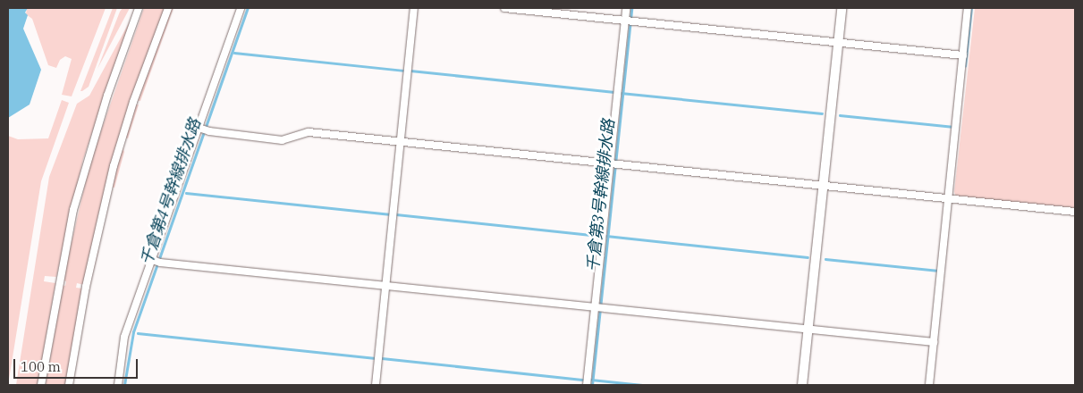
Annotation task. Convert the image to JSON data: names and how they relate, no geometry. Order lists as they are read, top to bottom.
{
  "water": ["千倉第4号幹線排水路", "千倉第3号幹線排水路"],
  "scale_bar": "100 m"
}
